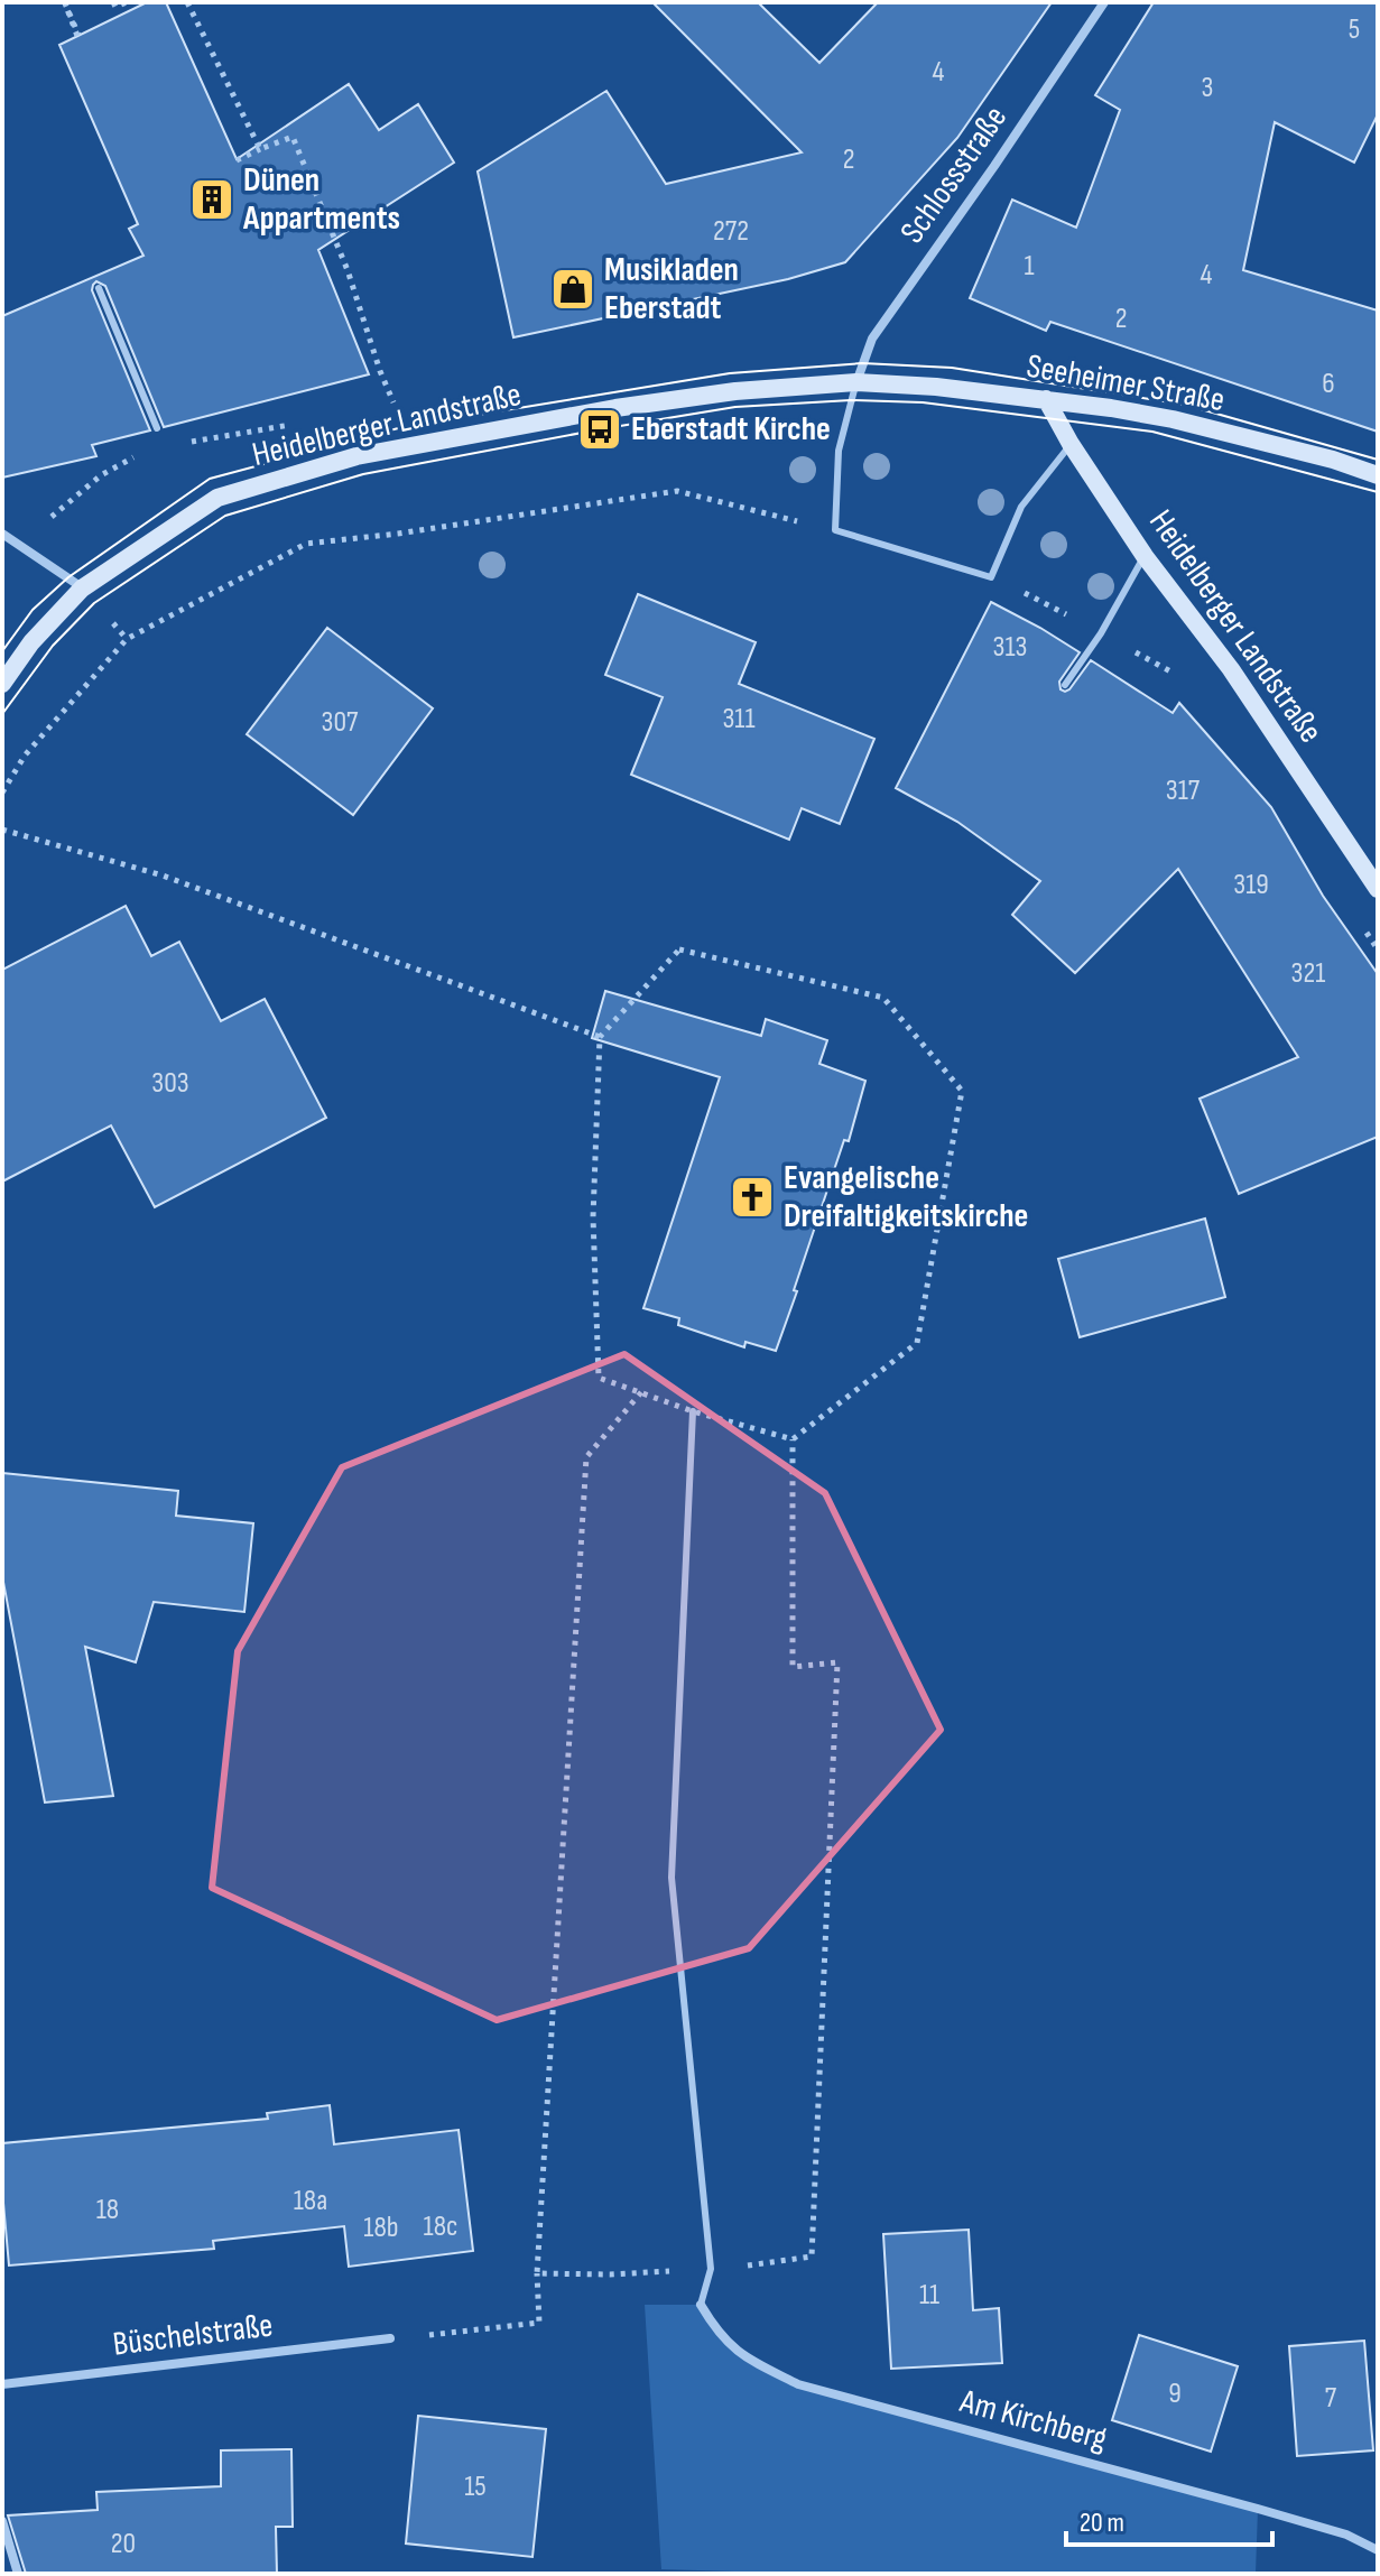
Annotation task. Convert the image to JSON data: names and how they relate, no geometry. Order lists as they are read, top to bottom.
{
  "streets": {
    "street": [
      "Schlossstraße",
      "Seeheimer Straße",
      "Heidelberger Landstraße",
      "Büschelstraße",
      "Am Kirchberg"
    ]
  },
  "crossings": [
    ["Schlossstraße", "Seeheimer Straße"],
    ["Schlossstraße", "Heidelberger Landstraße"],
    ["Seeheimer Straße", "Heidelberger Landstraße"]
  ],
  "places": {
    "building": ["Dünen Appartments"],
    "shop": ["Musikladen Eberstadt"],
    "bus stop": ["Eberstadt Kirche"],
    "church": ["Evangelische Dreifaltigkeitskirche"]
  },
  "house_numbers": [
    "5",
    "4",
    "3",
    "2",
    "272",
    "1",
    "4",
    "2",
    "6",
    "313",
    "311",
    "307",
    "317",
    "319",
    "321",
    "303",
    "18a",
    "18",
    "18c",
    "18b",
    "11",
    "9",
    "7",
    "15",
    "20"
  ],
  "scale_bar": "20 m"
}
